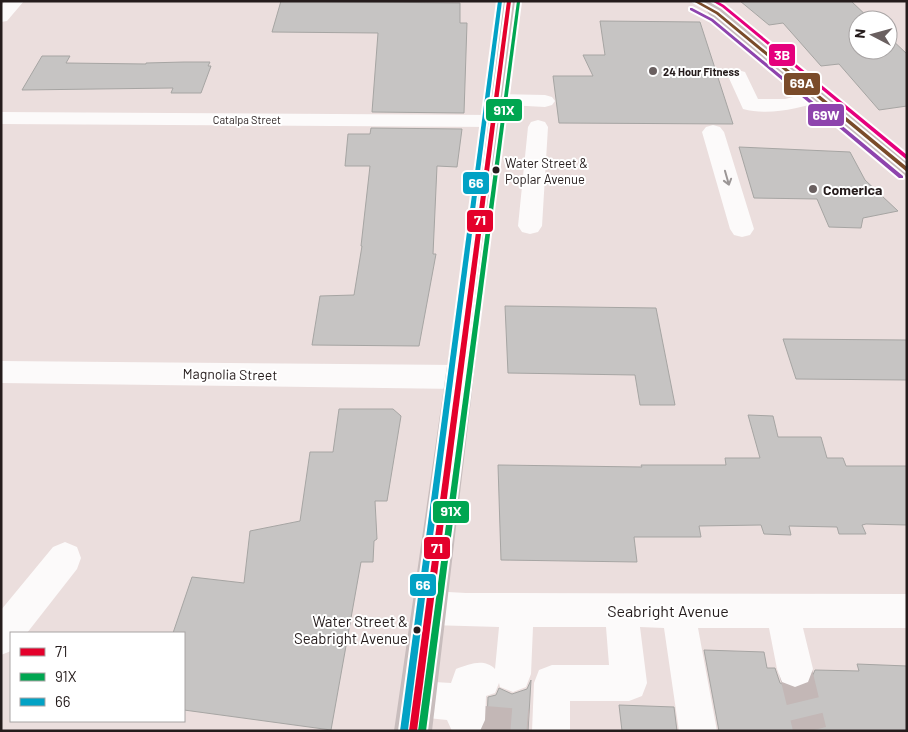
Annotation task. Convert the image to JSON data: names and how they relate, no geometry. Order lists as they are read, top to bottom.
{
  "streets": {
    "street": ["Catalpa Street", "Magnolia Street", "Seabright Avenue"]
  },
  "places": [
    "24 Hour Fitness",
    "Water Street & Poplar Avenue",
    "Comerica",
    "Water Street & Seabright Avenue"
  ],
  "lines": [
    "transit line 71",
    "transit line 66",
    "transit line 69A",
    "transit line 3B",
    "transit line 91X",
    "transit line 69W"
  ],
  "legend": ["71", "91X", "66"],
  "north": "left"
}
